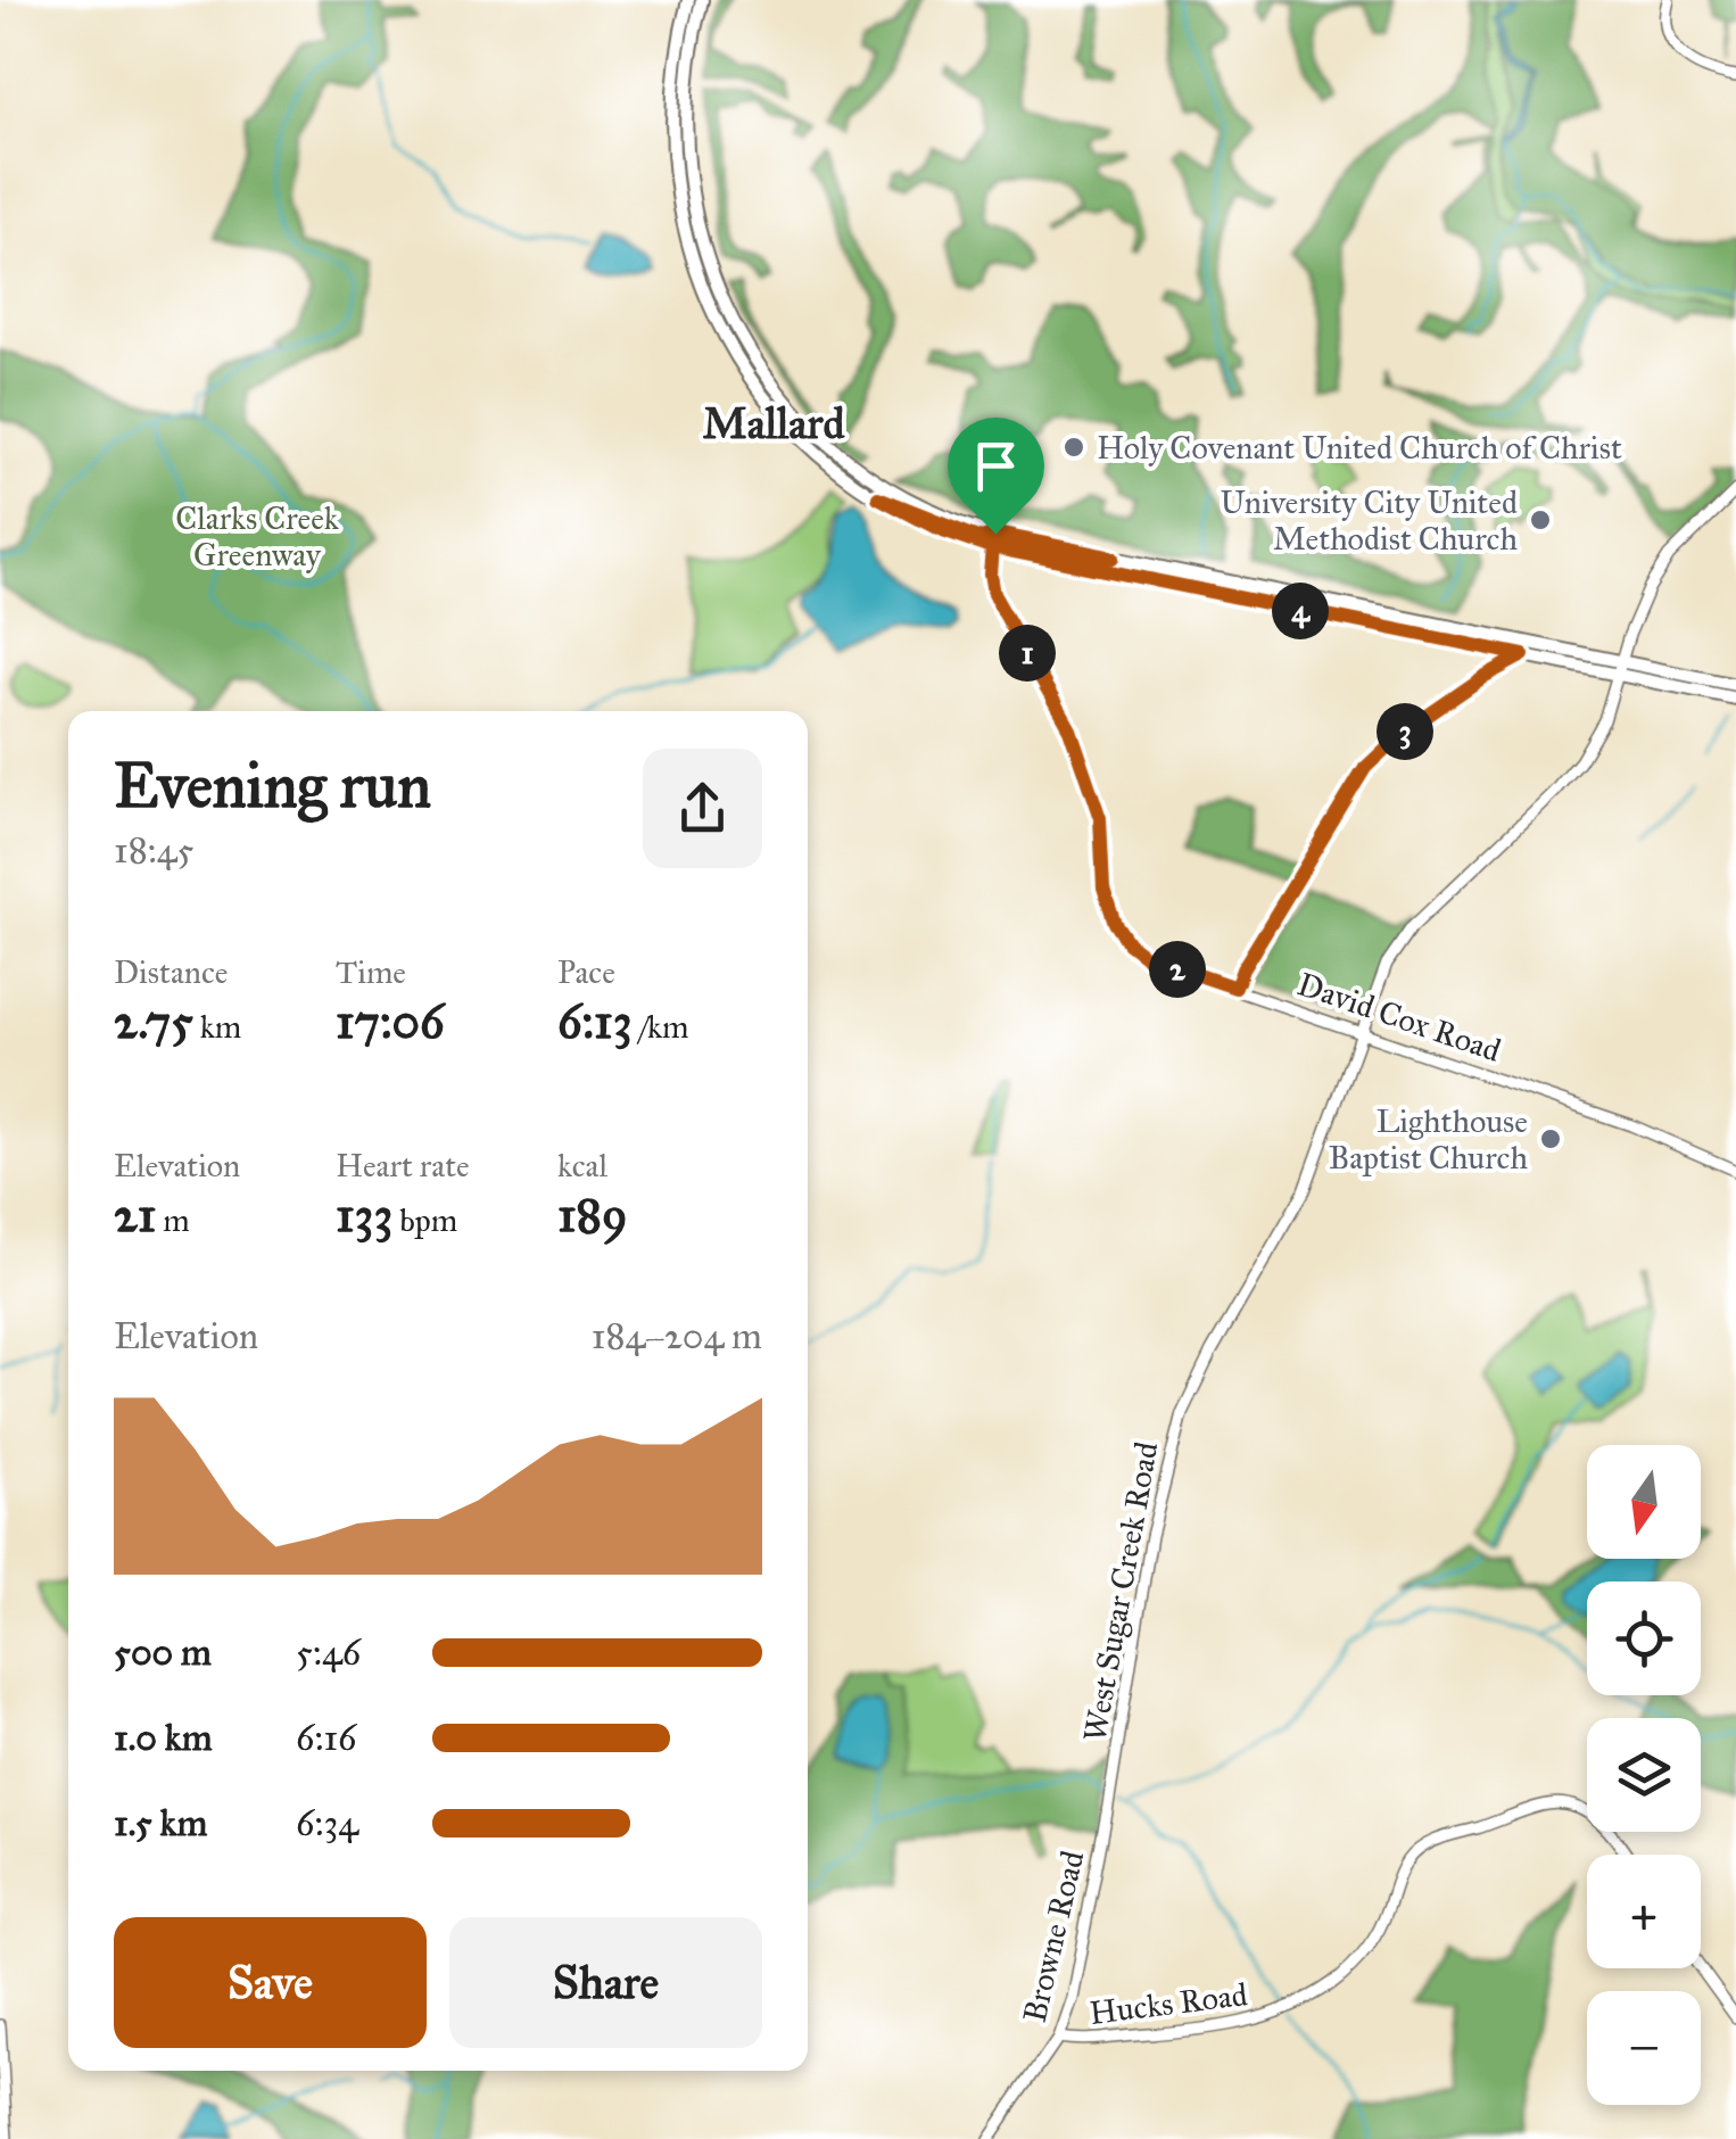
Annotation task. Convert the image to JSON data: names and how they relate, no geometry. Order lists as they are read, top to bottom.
{
  "streets": {
    "main road": [
      "David Cox Road",
      "West Sugar Creek Road",
      "Browne Road",
      "Hucks Road"
    ]
  },
  "crossings": [
    ["David Cox Road", "West Sugar Creek Road"],
    ["West Sugar Creek Road", "Browne Road"],
    ["Browne Road", "Hucks Road"]
  ],
  "districts": ["Mallard"],
  "parks": ["Clarks Creek Greenway"],
  "places": ["Holy Covenant United Church of Christ", "University City United Methodist Church", "Lighthouse Baptist Church"],
  "north": "bottom",
  "page": {
    "pins": [
      "4",
      "1",
      "3",
      "2"
    ],
    "heading": ["Evening run", "18:45"],
    "stats": [
      ["Distance", "2.75 km"],
      ["Time", "17:06"],
      ["Pace", "6:13 /km"],
      ["Elevation", "21 m"],
      ["Heart rate", "133 bpm"],
      ["kcal", "189"]
    ],
    "chart": ["Elevation", "184–204 m"],
    "map_buttons": ["+", "−"],
    "list": [
      {
        "name": "500 m",
        "note": "5:46"
      },
      {
        "name": "1.0 km",
        "note": "6:16"
      },
      {
        "name": "1.5 km",
        "note": "6:34"
      }
    ],
    "buttons": ["Save", "Share"]
  }
}
